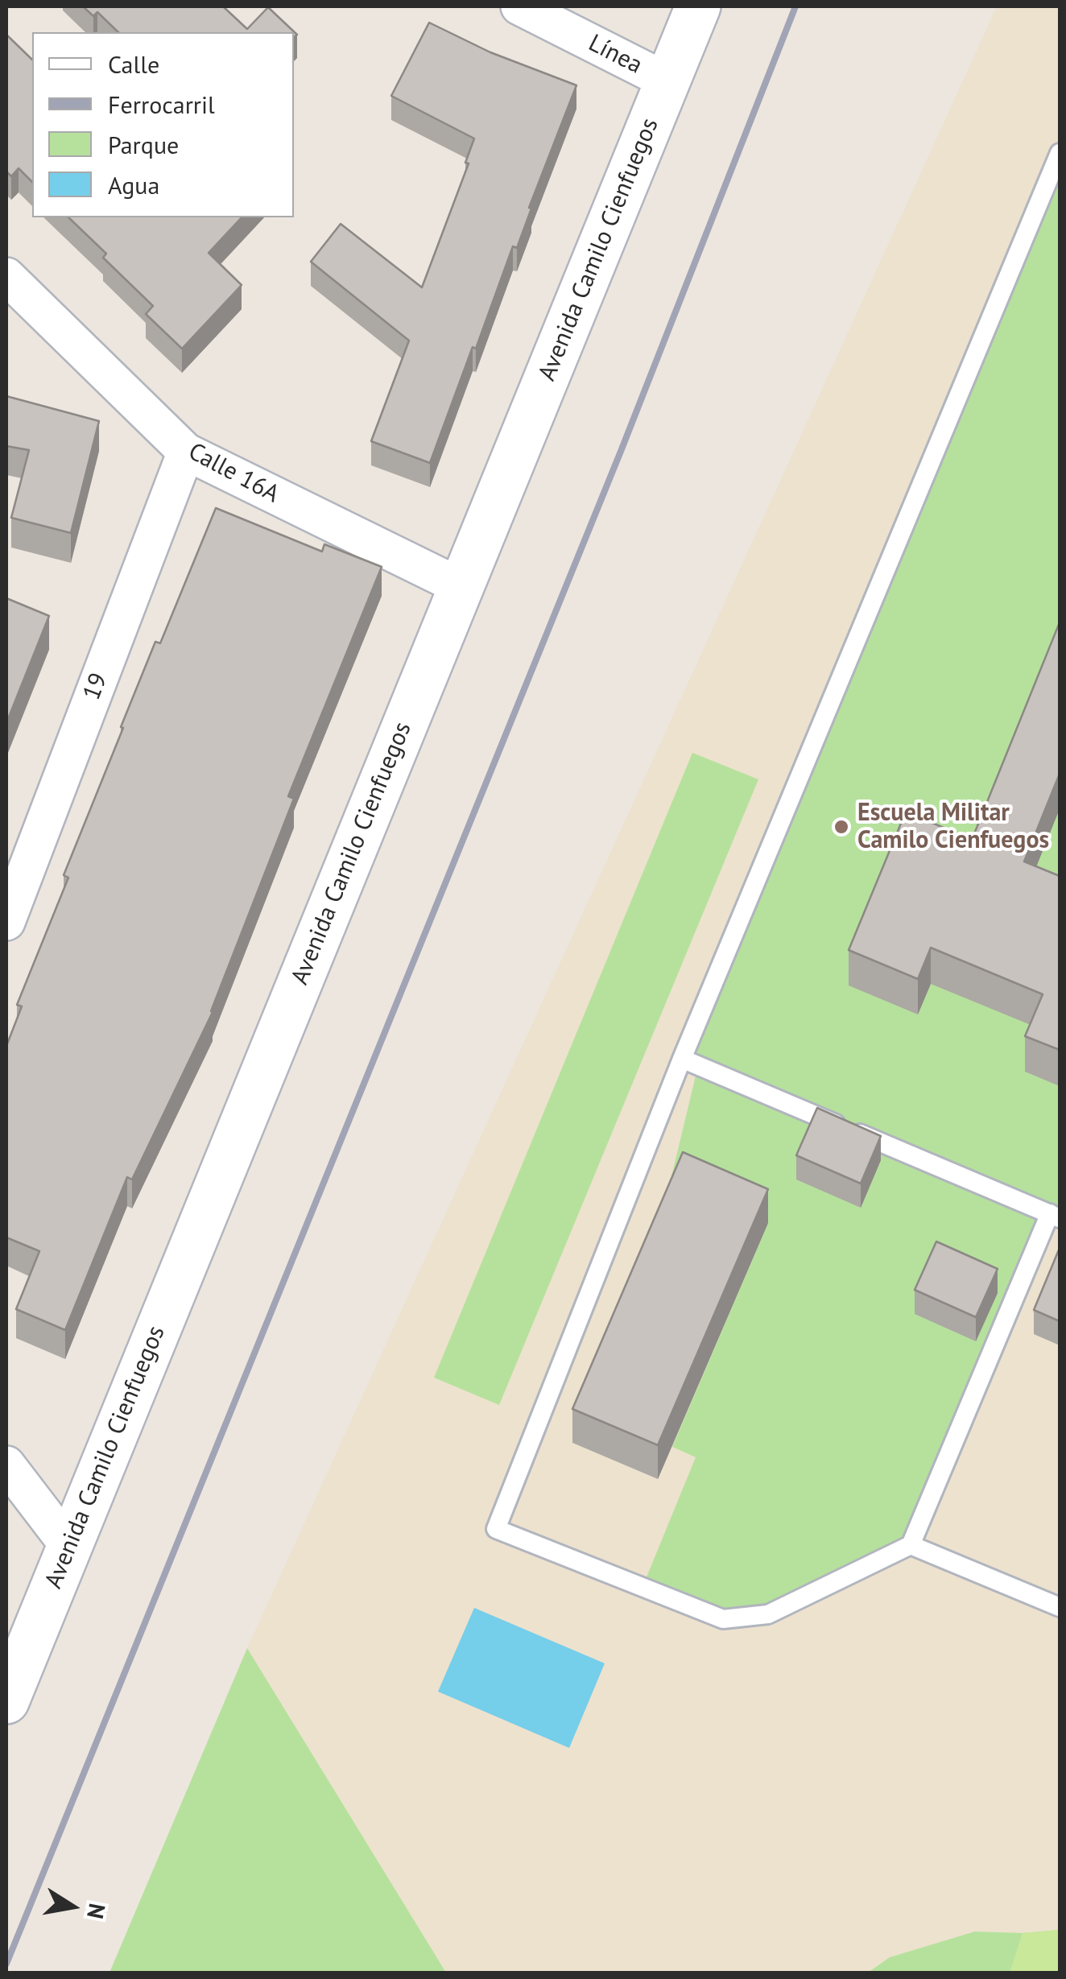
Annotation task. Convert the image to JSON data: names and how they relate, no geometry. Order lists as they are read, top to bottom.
{
  "streets": {
    "street": [
      "Línea",
      "Avenida Camilo Cienfuegos",
      "Calle 16A",
      "19"
    ]
  },
  "crossings": [
    ["Línea", "Avenida Camilo Cienfuegos"],
    ["Avenida Camilo Cienfuegos", "Calle 16A"],
    ["Calle 16A", "19"]
  ],
  "places": ["Escuela Militar Camilo Cienfuegos"],
  "legend": [
    "Calle",
    "Ferrocarril",
    "Parque",
    "Agua"
  ],
  "north": "right"
}
